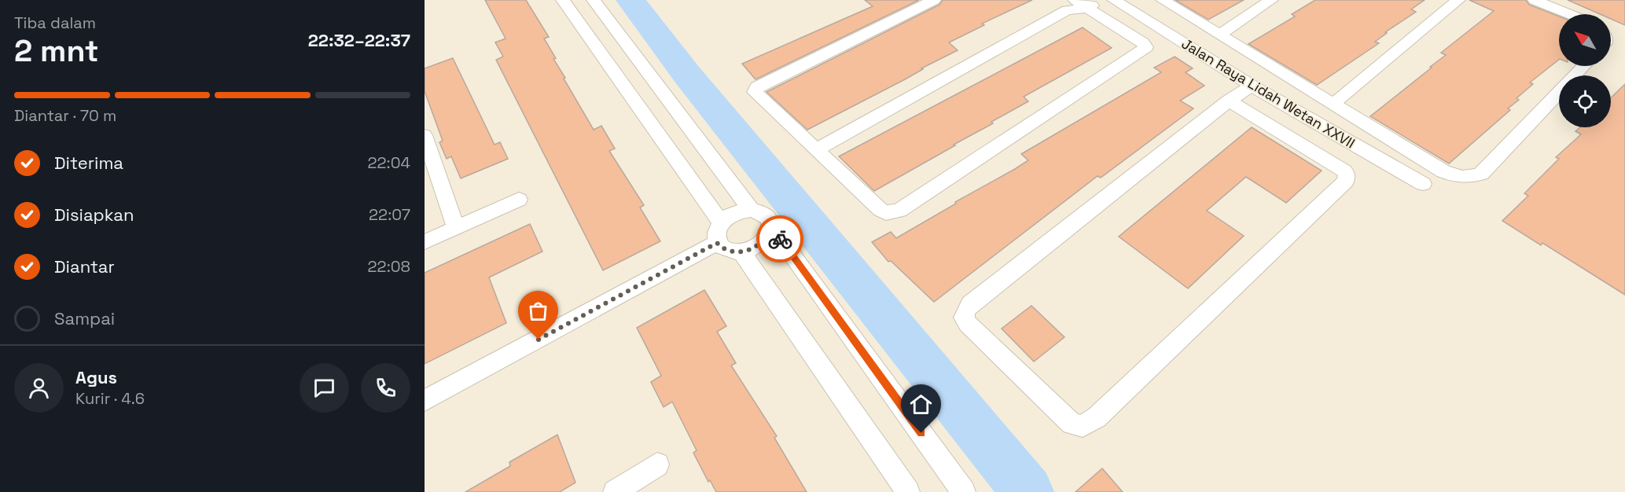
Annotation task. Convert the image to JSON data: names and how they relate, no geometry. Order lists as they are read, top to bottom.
{
  "streets": {
    "street": ["Jalan Raya Lidah Wetan XXVII"]
  },
  "north": "top left",
  "page": {
    "heading": ["2 mnt", "Tiba dalam", "22:32–22:37"],
    "panel": ["Agus", "Kurir · 4.6"],
    "bar": "Diantar · 70 m",
    "list": [
      ["Diterima", "22:04"],
      ["Disiapkan", "22:07"],
      ["Diantar", "22:08"],
      "Sampai"
    ]
  }
}
